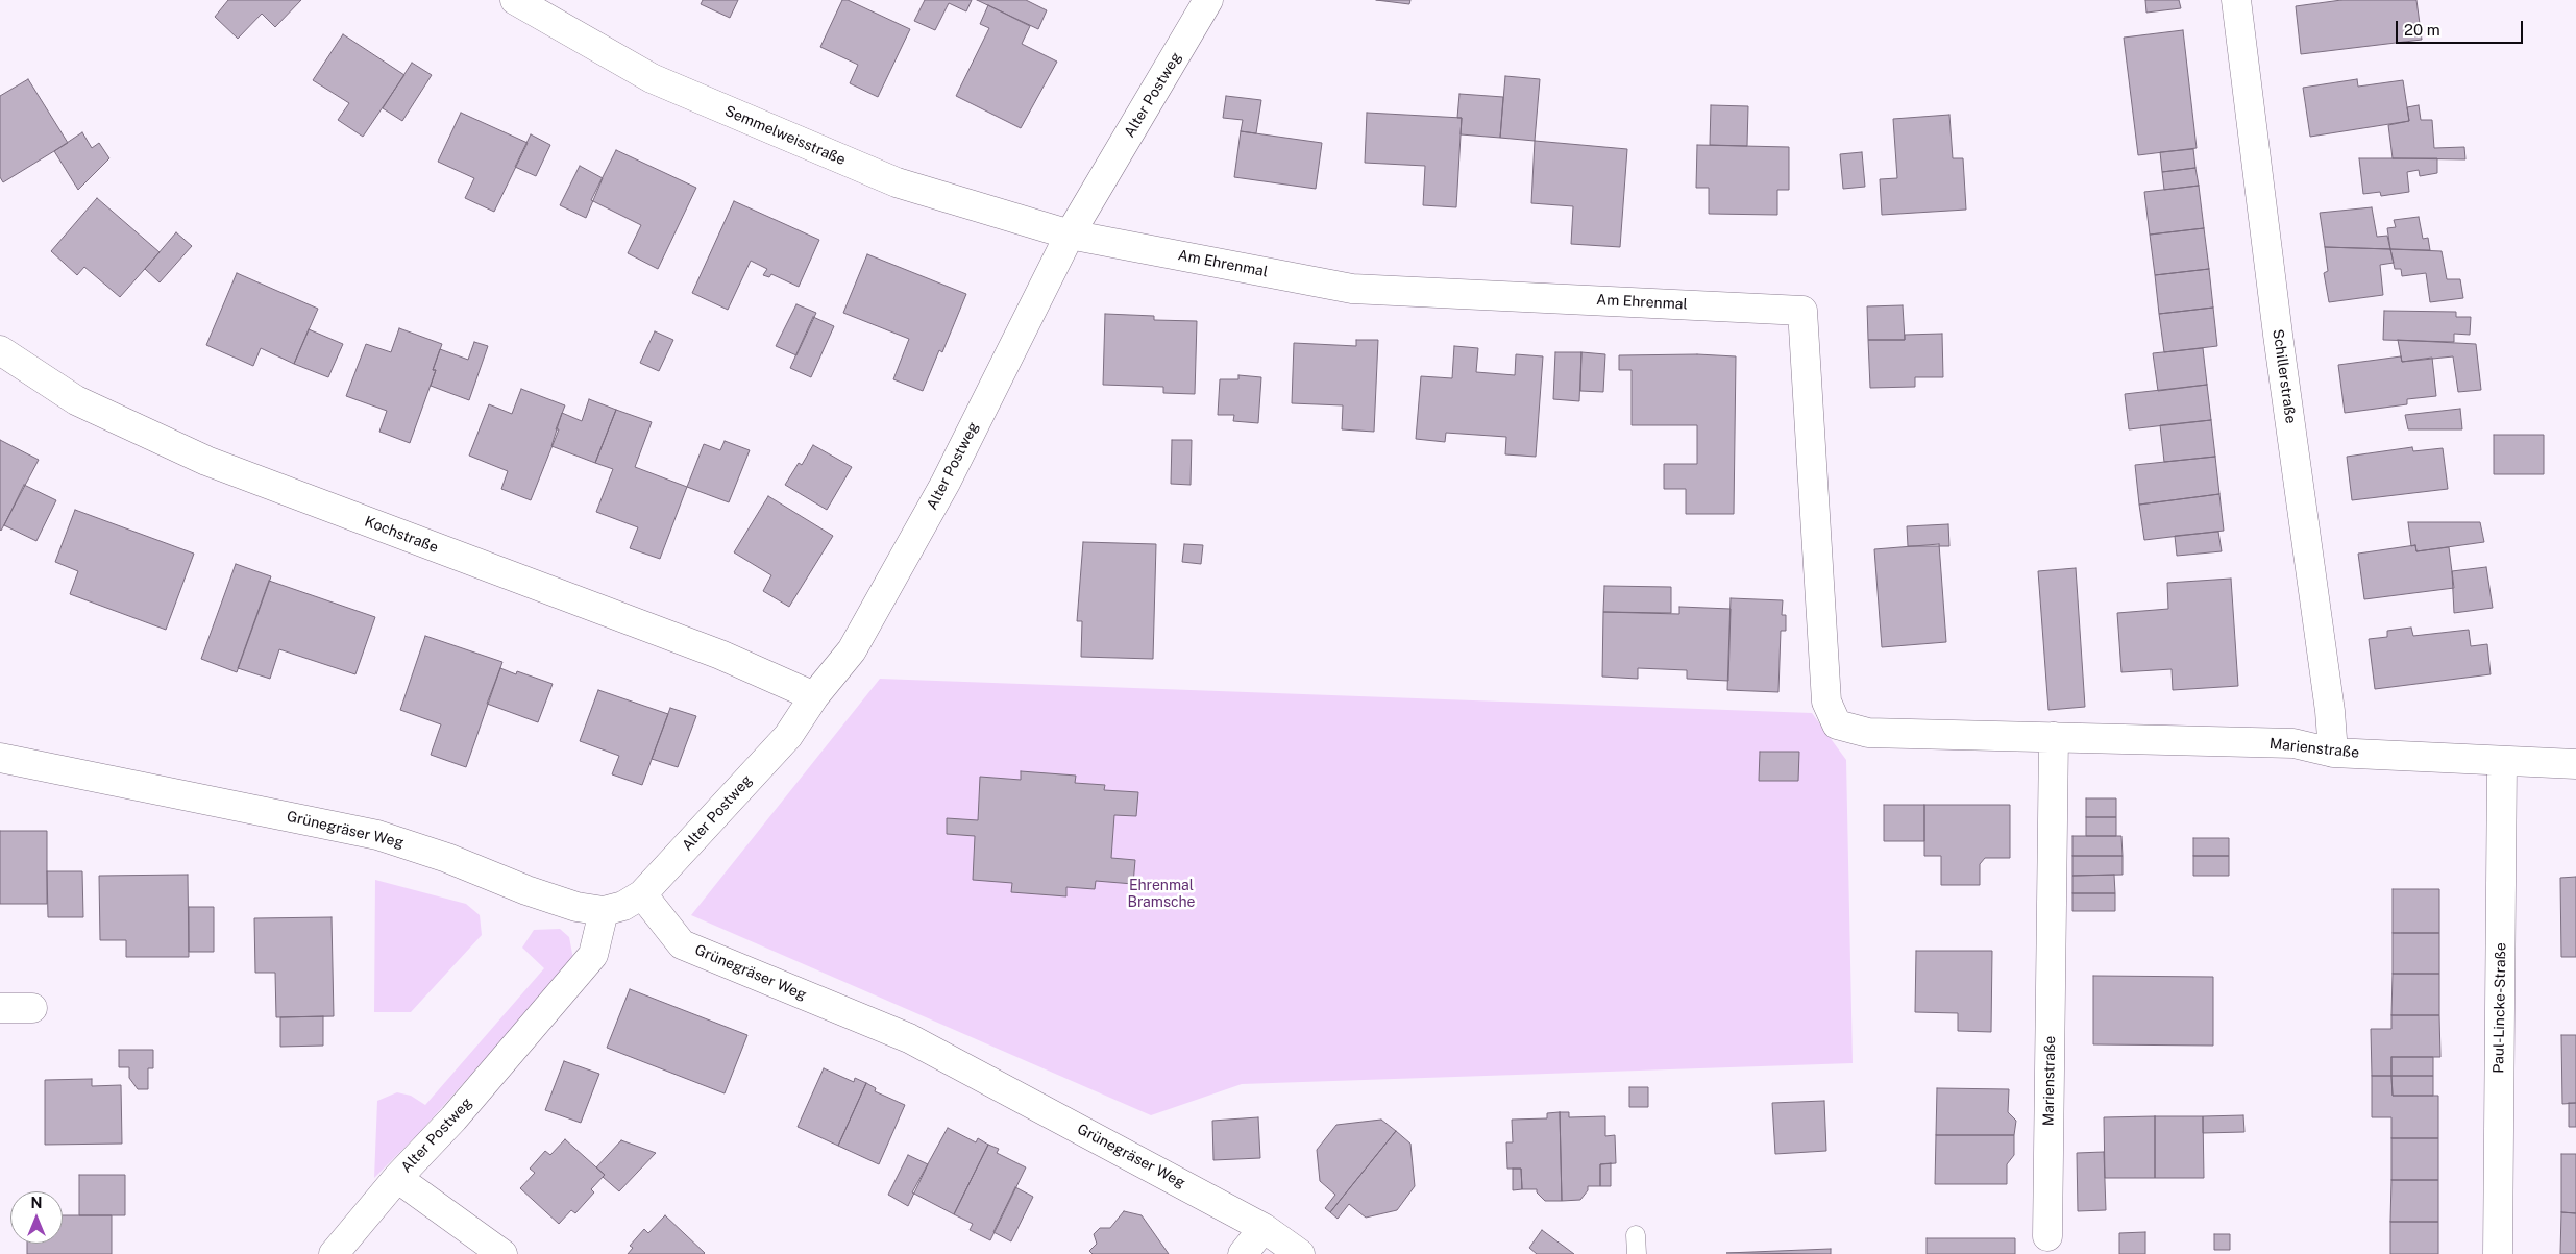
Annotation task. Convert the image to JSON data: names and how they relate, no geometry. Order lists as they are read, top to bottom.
{
  "streets": {
    "street": [
      "Alter Postweg",
      "Semmelweisstraße",
      "Am Ehrenmal",
      "Schillerstraße",
      "Kochstraße",
      "Marienstraße",
      "Grünegräser Weg",
      "Paul-Lincke-Straße"
    ]
  },
  "crossings": [
    ["Alter Postweg", "Semmelweisstraße"],
    ["Alter Postweg", "Am Ehrenmal"],
    ["Alter Postweg", "Kochstraße"],
    ["Alter Postweg", "Grünegräser Weg"],
    ["Semmelweisstraße", "Am Ehrenmal"],
    ["Am Ehrenmal", "Marienstraße"],
    ["Schillerstraße", "Marienstraße"],
    ["Marienstraße", "Paul-Lincke-Straße"]
  ],
  "parks": ["Ehrenmal Bramsche"],
  "scale_bar": "20 m",
  "north": "top"
}
